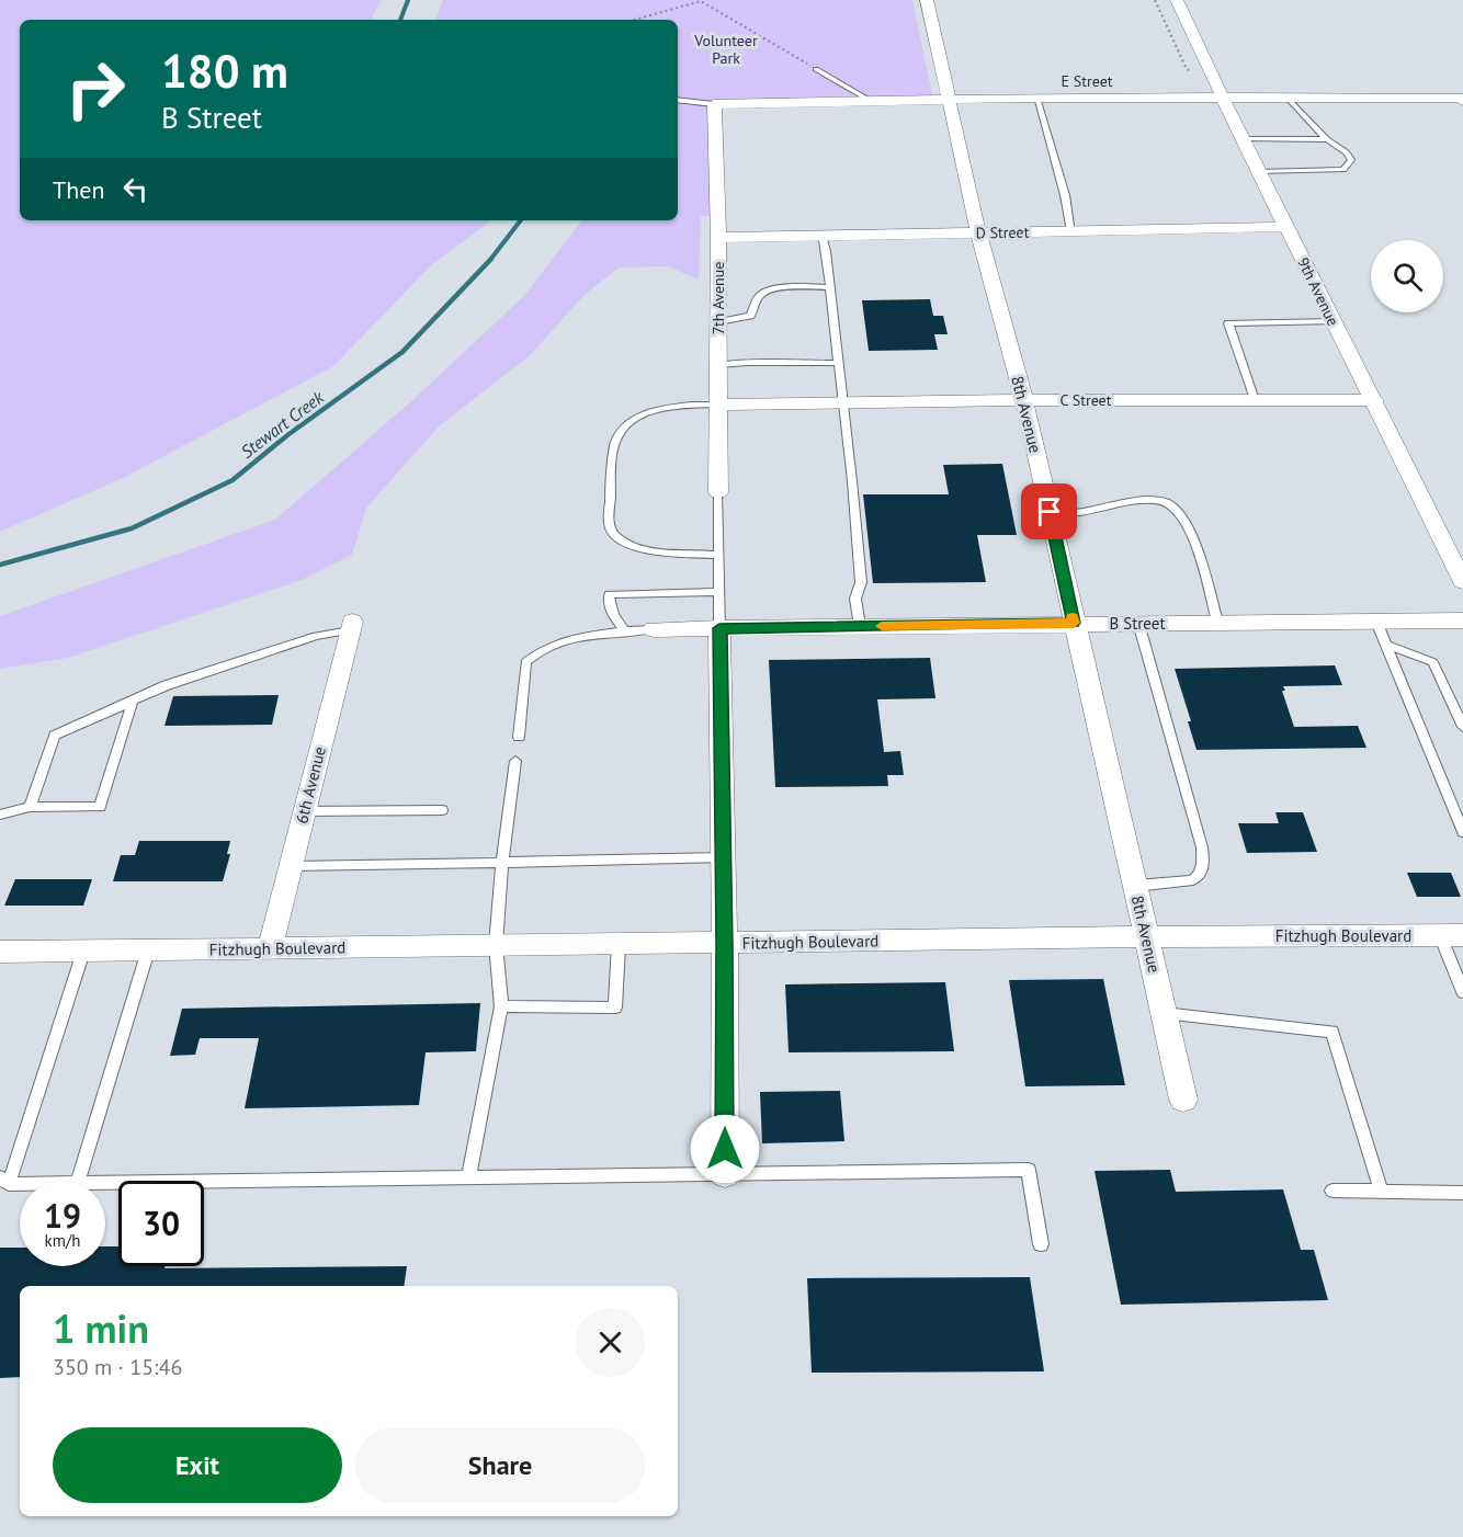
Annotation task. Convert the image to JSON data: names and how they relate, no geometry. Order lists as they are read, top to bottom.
{
  "streets": {
    "street": [
      "E Street",
      "D Street",
      "9th Avenue",
      "7th Avenue",
      "C Street",
      "8th Avenue",
      "B Street",
      "6th Avenue",
      "Fitzhugh Boulevard"
    ]
  },
  "crossings": [
    ["E Street", "9th Avenue"],
    ["E Street", "7th Avenue"],
    ["E Street", "8th Avenue"],
    ["D Street", "9th Avenue"],
    ["D Street", "7th Avenue"],
    ["D Street", "8th Avenue"],
    ["9th Avenue", "C Street"],
    ["7th Avenue", "C Street"],
    ["C Street", "8th Avenue"],
    ["8th Avenue", "B Street"],
    ["8th Avenue", "Fitzhugh Boulevard"],
    ["6th Avenue", "Fitzhugh Boulevard"]
  ],
  "water": ["Stewart Creek"],
  "parks": ["Volunteer Park"],
  "page": {
    "turn": ["180 m", "B Street"],
    "then": "Then",
    "speed": "19 km/h",
    "limit": "30",
    "heading": ["1 min", "350 m · 15:46"],
    "buttons": ["Exit", "Share"]
  }
}
